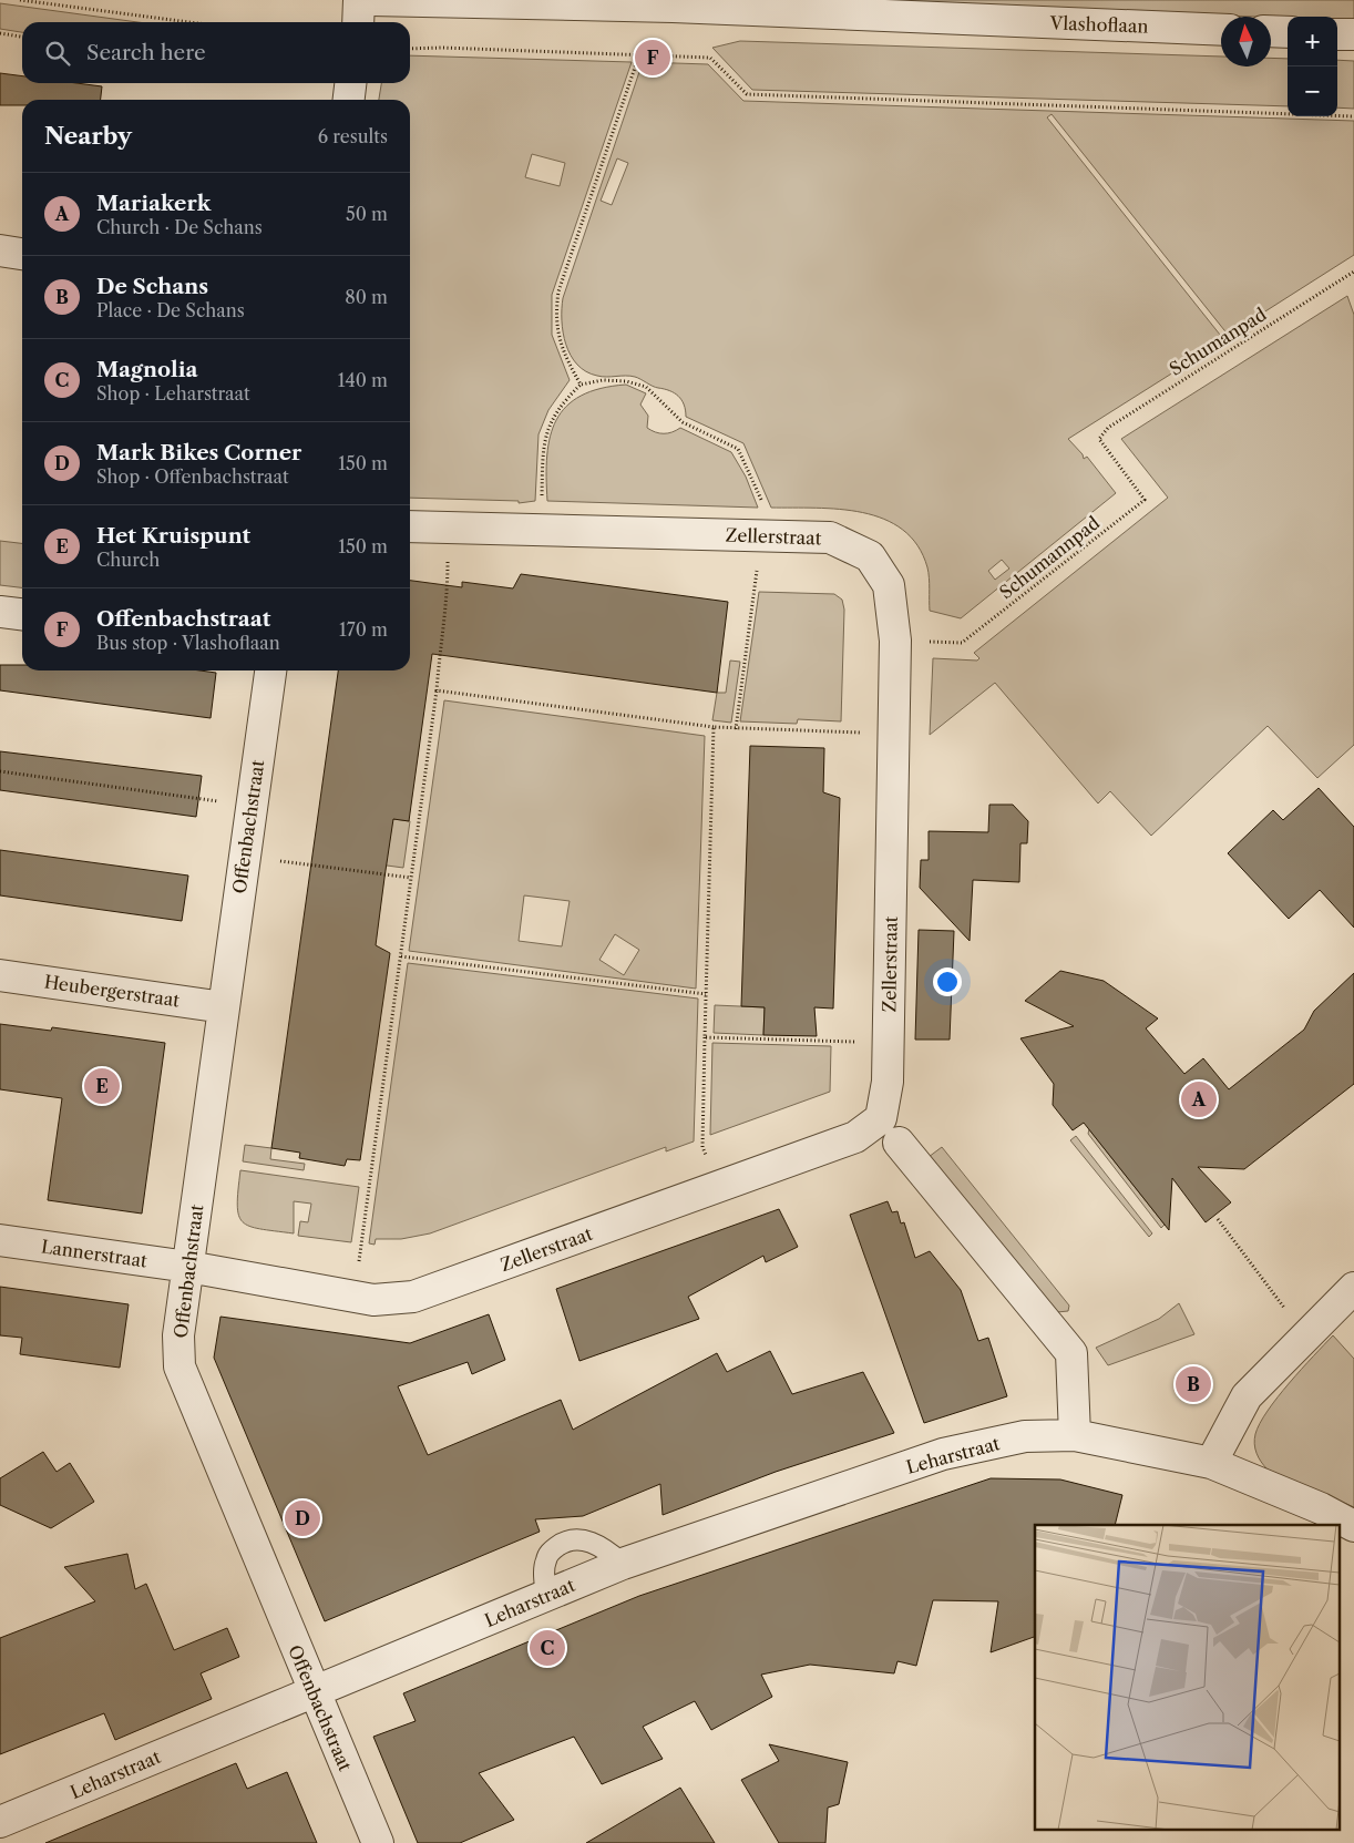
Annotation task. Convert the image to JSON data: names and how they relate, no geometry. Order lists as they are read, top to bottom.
{
  "streets": {
    "street": [
      "Vlashoflaan",
      "Zellerstraat",
      "Offenbachstraat",
      "Heubergerstraat",
      "Lannerstraat",
      "Leharstraat"
    ],
    "path": ["Schumanpad", "Schumannpad"]
  },
  "crossings": [
    ["Schumanpad", "Schumannpad"],
    ["Zellerstraat", "Schumannpad"],
    ["Zellerstraat", "Offenbachstraat"],
    ["Zellerstraat", "Lannerstraat"],
    ["Offenbachstraat", "Heubergerstraat"],
    ["Offenbachstraat", "Lannerstraat"],
    ["Offenbachstraat", "Leharstraat"]
  ],
  "north": "top",
  "page": {
    "map_buttons": ["+", "−"],
    "search": "Search here",
    "pins": [
      "F",
      "E",
      "A",
      "B",
      "D",
      "C"
    ],
    "heading": ["Nearby", "6 results"],
    "list": [
      {
        "mark": "A",
        "name": "Mariakerk",
        "note": "Church · De Schans",
        "value": "50 m"
      },
      {
        "mark": "B",
        "name": "De Schans",
        "note": "Place · De Schans",
        "value": "80 m"
      },
      {
        "mark": "C",
        "name": "Magnolia",
        "note": "Shop · Leharstraat",
        "value": "140 m"
      },
      {
        "mark": "D",
        "name": "Mark Bikes Corner",
        "note": "Shop · Offenbachstraat",
        "value": "150 m"
      },
      {
        "mark": "E",
        "name": "Het Kruispunt",
        "note": "Church",
        "value": "150 m"
      },
      {
        "mark": "F",
        "name": "Offenbachstraat",
        "note": "Bus stop · Vlashoflaan",
        "value": "170 m"
      }
    ]
  }
}
